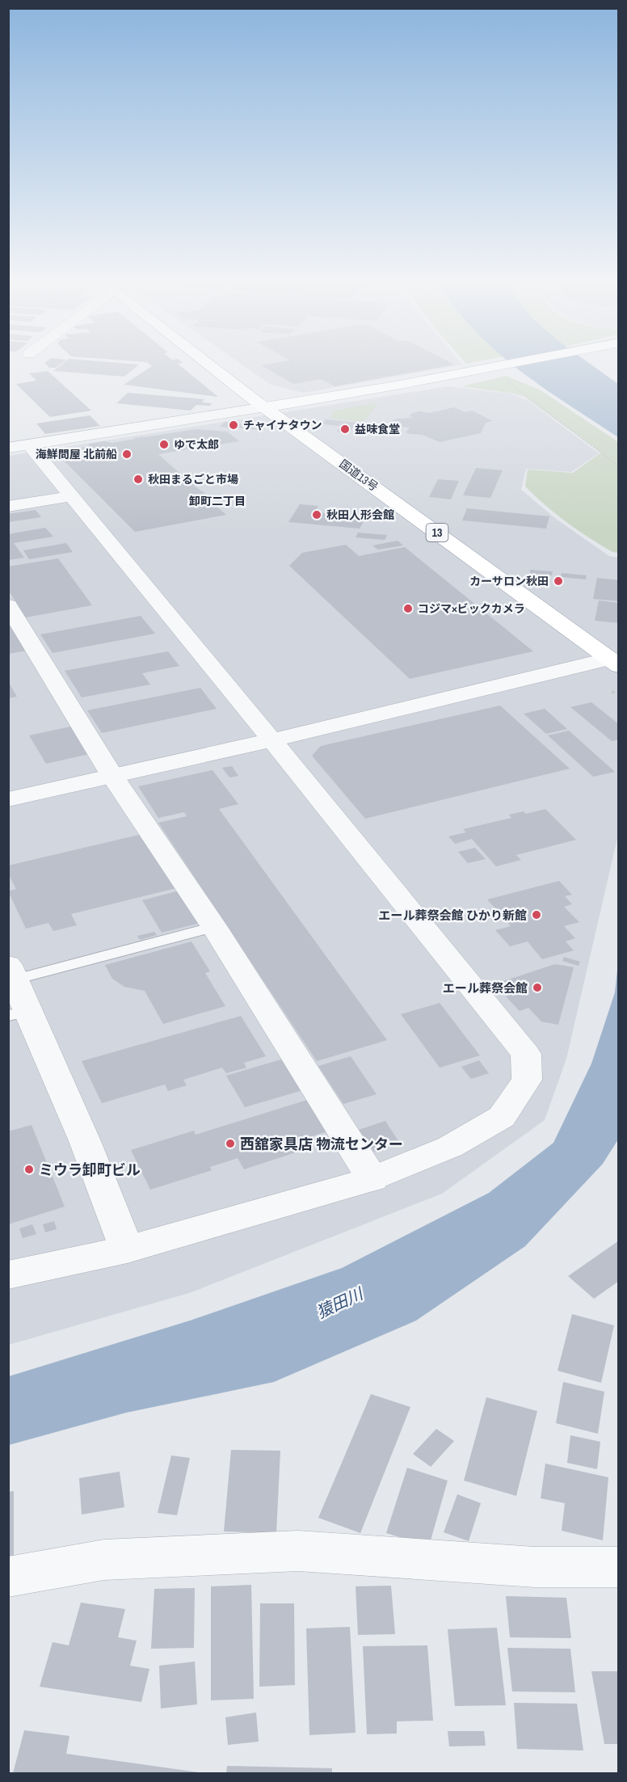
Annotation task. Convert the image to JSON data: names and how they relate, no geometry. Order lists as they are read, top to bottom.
{
  "streets": {
    "main road": ["国道13号", "13"]
  },
  "districts": ["卸町二丁目"],
  "water": ["猿田川"],
  "places": [
    "チャイナタウン",
    "益味食堂",
    "ゆで太郎",
    "海鮮問屋 北前船",
    "秋田まるごと市場",
    "秋田人形会館",
    "カーサロン秋田",
    "コジマ×ビックカメラ",
    "エール葬祭会館 ひかり新館",
    "エール葬祭会館",
    "西舘家具店 物流センター",
    "ミウラ卸町ビル"
  ]
}
